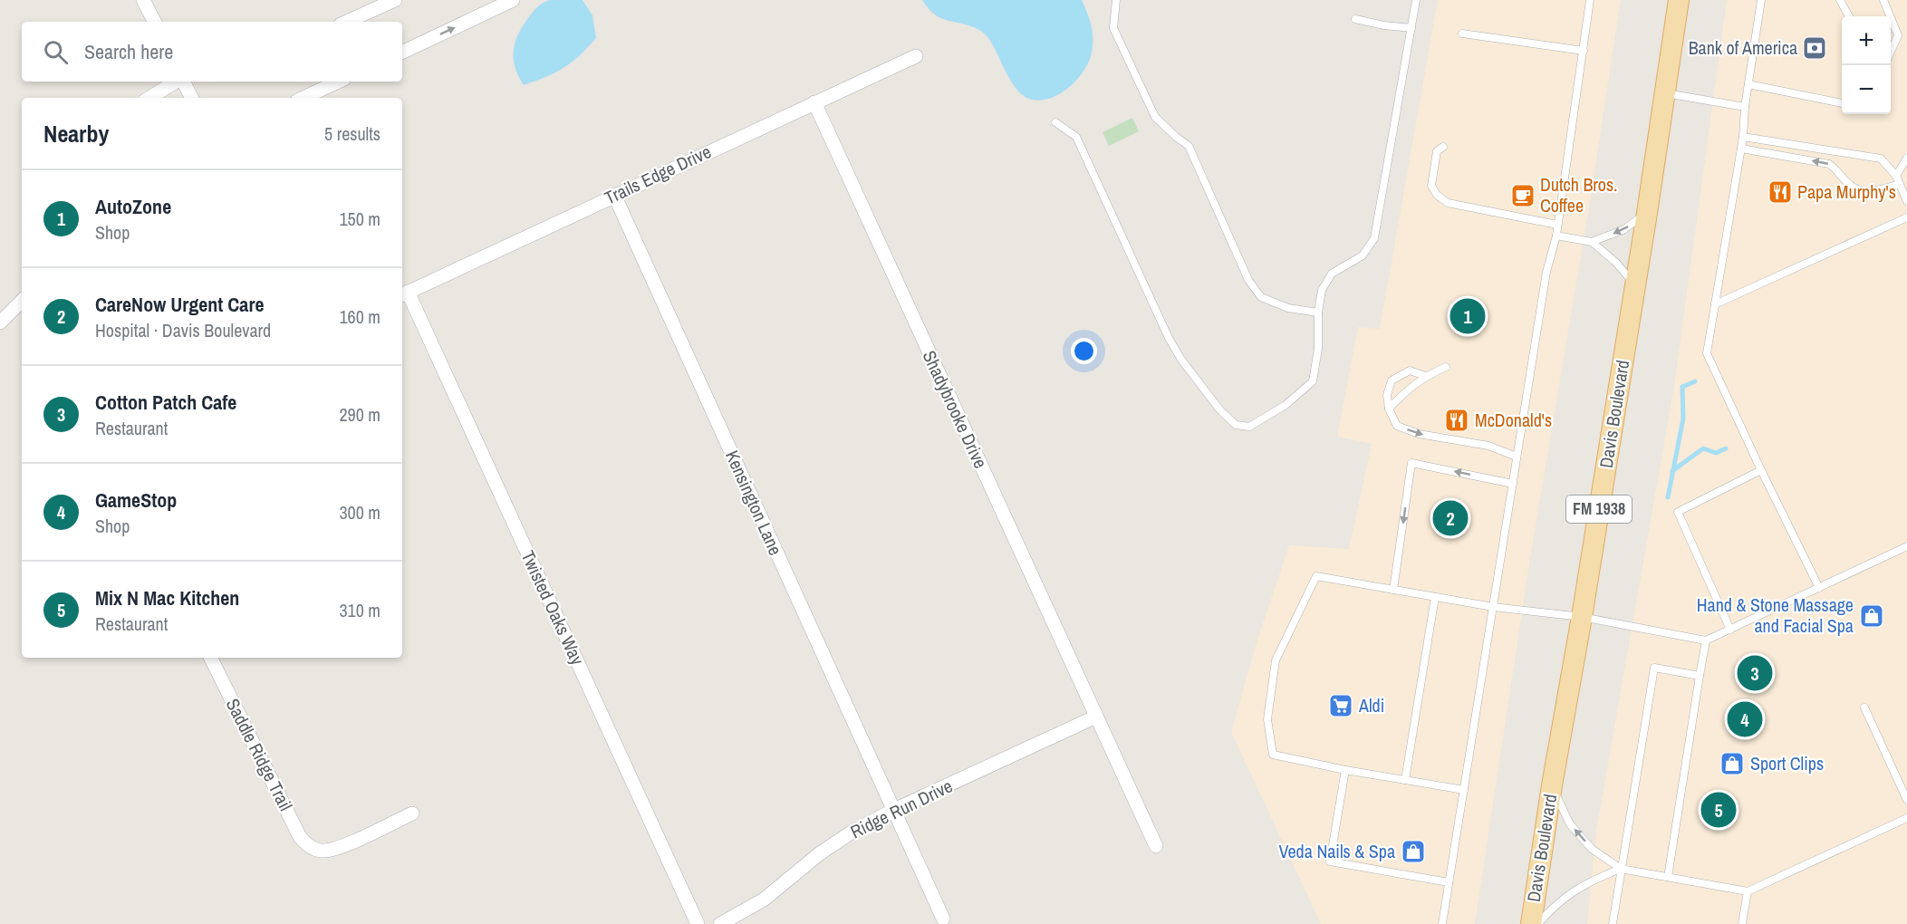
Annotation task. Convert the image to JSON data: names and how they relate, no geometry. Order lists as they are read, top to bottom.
{
  "streets": {
    "main road": ["Davis Boulevard", "FM 1938"],
    "street": [
      "Trails Edge Drive",
      "Shadybrooke Drive",
      "Kensington Lane",
      "Twisted Oaks Way",
      "Saddle Ridge Trail",
      "Ridge Run Drive"
    ]
  },
  "crossings": [
    ["Trails Edge Drive", "Shadybrooke Drive"],
    ["Trails Edge Drive", "Kensington Lane"],
    ["Trails Edge Drive", "Twisted Oaks Way"],
    ["Shadybrooke Drive", "Ridge Run Drive"],
    ["Kensington Lane", "Ridge Run Drive"]
  ],
  "places": {
    "bank": ["Bank of America"],
    "restaurant": ["Papa Murphy's", "McDonald's"],
    "cafe": ["Dutch Bros. Coffee"],
    "shop": ["Hand & Stone Massage and Facial Spa", "Sport Clips", "Veda Nails & Spa"],
    "supermarket": ["Aldi"]
  },
  "page": {
    "map_buttons": ["+", "−"],
    "search": "Search here",
    "heading": ["Nearby", "5 results"],
    "list": [
      {
        "mark": "1",
        "name": "AutoZone",
        "note": "Shop",
        "value": "150 m"
      },
      {
        "mark": "2",
        "name": "CareNow Urgent Care",
        "note": "Hospital · Davis Boulevard",
        "value": "160 m"
      },
      {
        "mark": "3",
        "name": "Cotton Patch Cafe",
        "note": "Restaurant",
        "value": "290 m"
      },
      {
        "mark": "4",
        "name": "GameStop",
        "note": "Shop",
        "value": "300 m"
      },
      {
        "mark": "5",
        "name": "Mix N Mac Kitchen",
        "note": "Restaurant",
        "value": "310 m"
      }
    ],
    "pins": [
      "1",
      "2",
      "3",
      "4",
      "5"
    ]
  }
}
